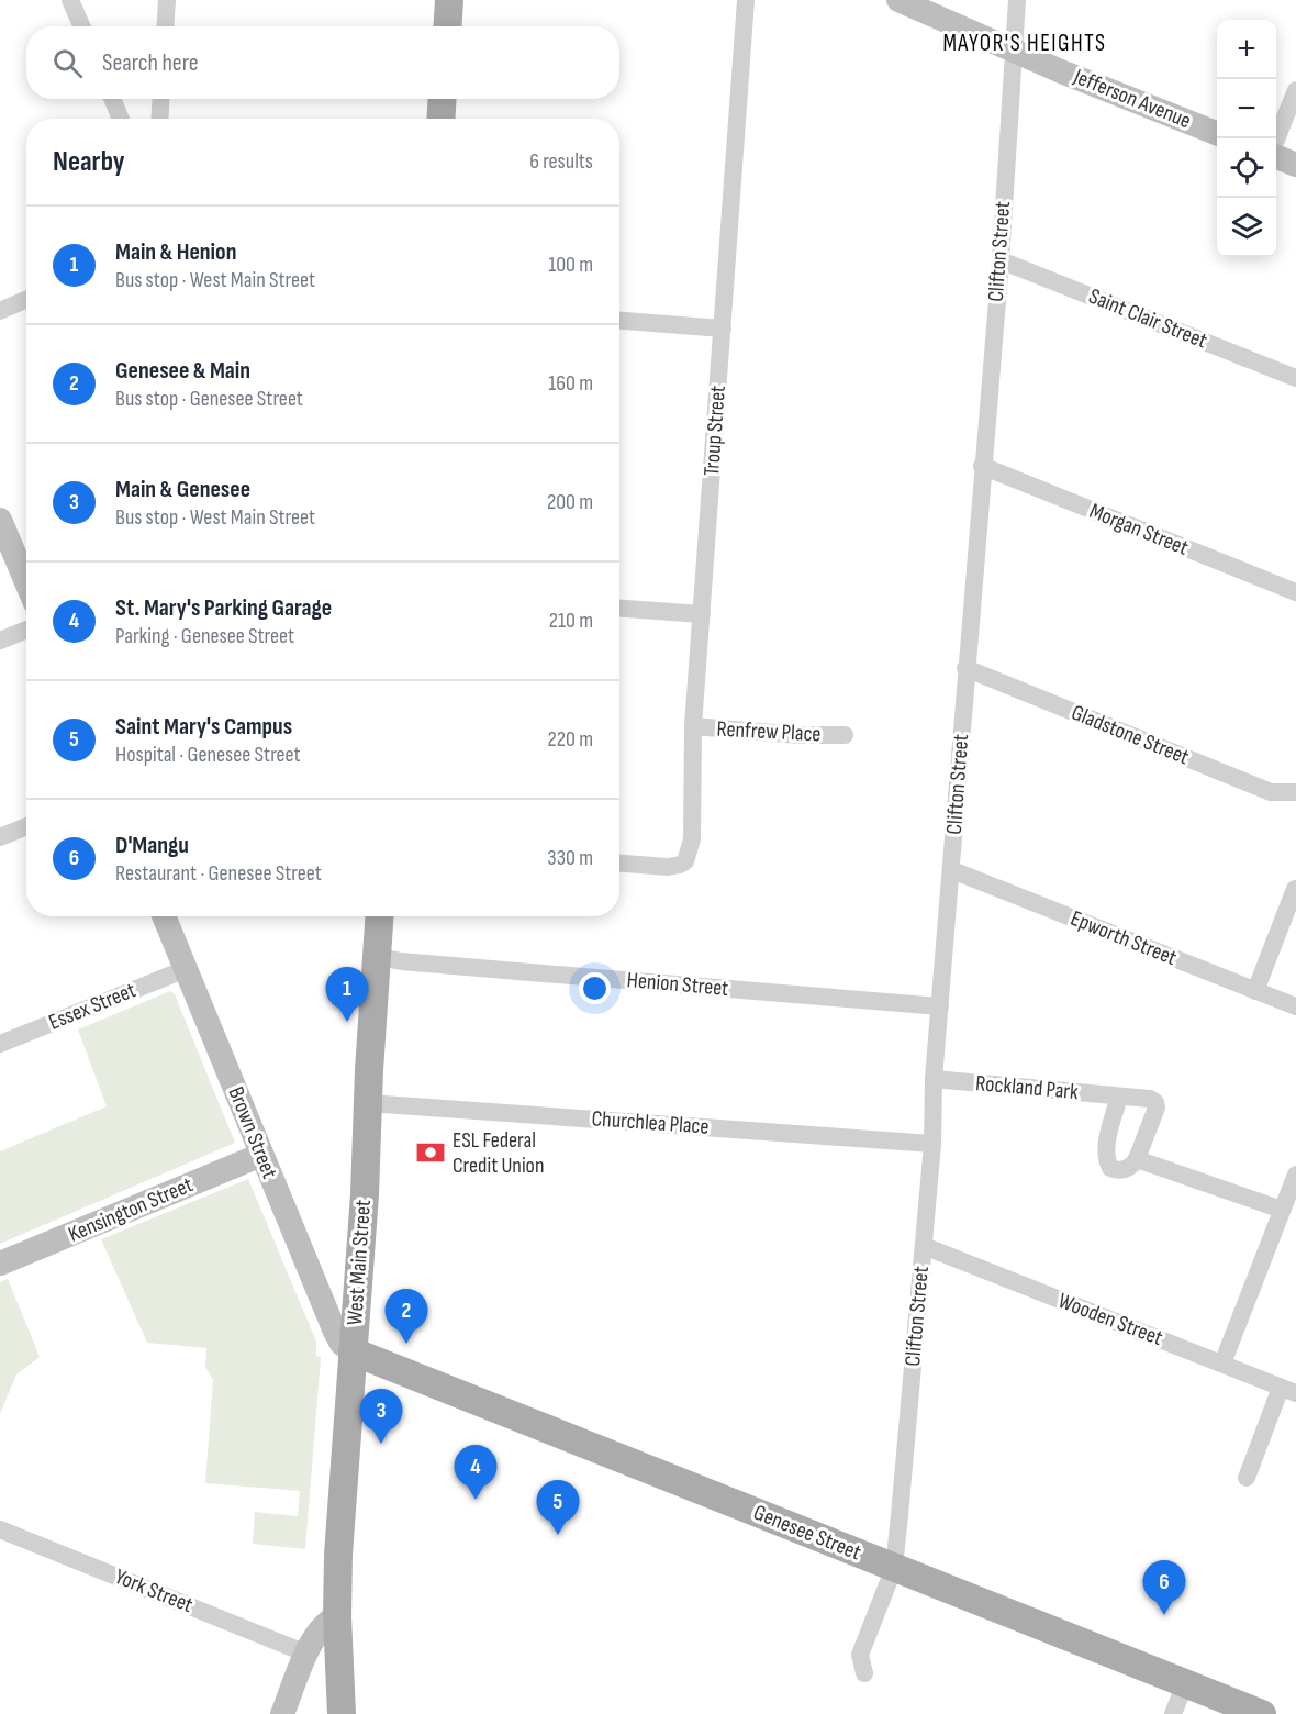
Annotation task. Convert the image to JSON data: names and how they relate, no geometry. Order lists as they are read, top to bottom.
{
  "streets": {
    "main road": [
      "Jefferson Avenue",
      "Brown Street",
      "Kensington Street",
      "West Main Street",
      "Genesee Street"
    ],
    "street": [
      "Clifton Street",
      "Saint Clair Street",
      "Troup Street",
      "Morgan Street",
      "Renfrew Place",
      "Gladstone Street",
      "Epworth Street",
      "Henion Street",
      "Essex Street",
      "Rockland Park",
      "Churchlea Place",
      "Wooden Street",
      "York Street"
    ]
  },
  "crossings": [
    ["Jefferson Avenue", "Clifton Street"],
    ["Clifton Street", "Saint Clair Street"],
    ["Clifton Street", "Morgan Street"],
    ["Clifton Street", "Gladstone Street"],
    ["Clifton Street", "Epworth Street"],
    ["Clifton Street", "Henion Street"],
    ["Clifton Street", "Rockland Park"],
    ["Clifton Street", "Churchlea Place"],
    ["Clifton Street", "Wooden Street"],
    ["Clifton Street", "Genesee Street"],
    ["Troup Street", "Renfrew Place"],
    ["Henion Street", "West Main Street"],
    ["Essex Street", "Brown Street"],
    ["Churchlea Place", "West Main Street"],
    ["Brown Street", "Kensington Street"],
    ["Brown Street", "West Main Street"],
    ["Brown Street", "Genesee Street"],
    ["West Main Street", "Genesee Street"]
  ],
  "districts": ["MAYOR'S HEIGHTS"],
  "places": {
    "bank": ["ESL Federal Credit Union"]
  },
  "page": {
    "map_buttons": ["+", "−"],
    "search": "Search here",
    "heading": ["Nearby", "6 results"],
    "list": [
      {
        "mark": "1",
        "name": "Main & Henion",
        "note": "Bus stop · West Main Street",
        "value": "100 m"
      },
      {
        "mark": "2",
        "name": "Genesee & Main",
        "note": "Bus stop · Genesee Street",
        "value": "160 m"
      },
      {
        "mark": "3",
        "name": "Main & Genesee",
        "note": "Bus stop · West Main Street",
        "value": "200 m"
      },
      {
        "mark": "4",
        "name": "St. Mary's Parking Garage",
        "note": "Parking · Genesee Street",
        "value": "210 m"
      },
      {
        "mark": "5",
        "name": "Saint Mary's Campus",
        "note": "Hospital · Genesee Street",
        "value": "220 m"
      },
      {
        "mark": "6",
        "name": "D'Mangu",
        "note": "Restaurant · Genesee Street",
        "value": "330 m"
      }
    ],
    "pins": [
      "1",
      "2",
      "3",
      "4",
      "5",
      "6"
    ]
  }
}
